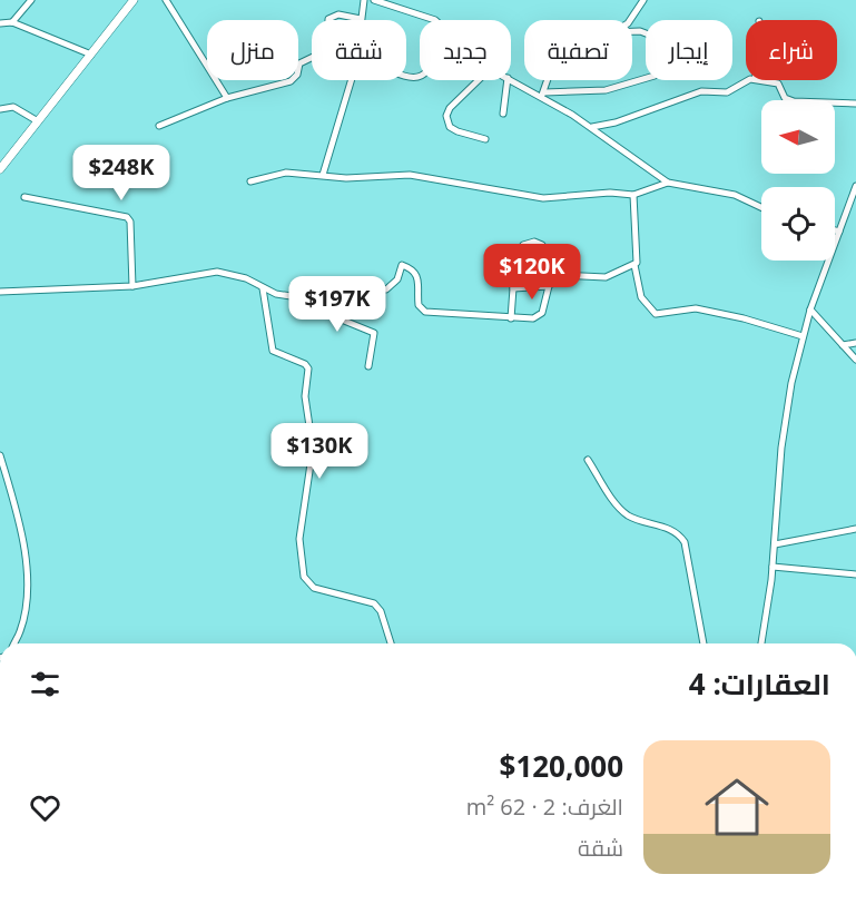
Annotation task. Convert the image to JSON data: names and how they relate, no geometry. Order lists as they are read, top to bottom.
{
  "north": "left",
  "page": {
    "chip": [
      "شراء",
      "إيجار",
      "تصفية",
      "جديد",
      "شقة",
      "منزل"
    ],
    "price": [
      "$248K",
      "$120K",
      "$197K",
      "$130K"
    ],
    "heading": "العقارات: 4",
    "list": [
      {
        "name": "$120,000",
        "note": "الغرف: 2 · 62 m² · شقة"
      }
    ]
  }
}
